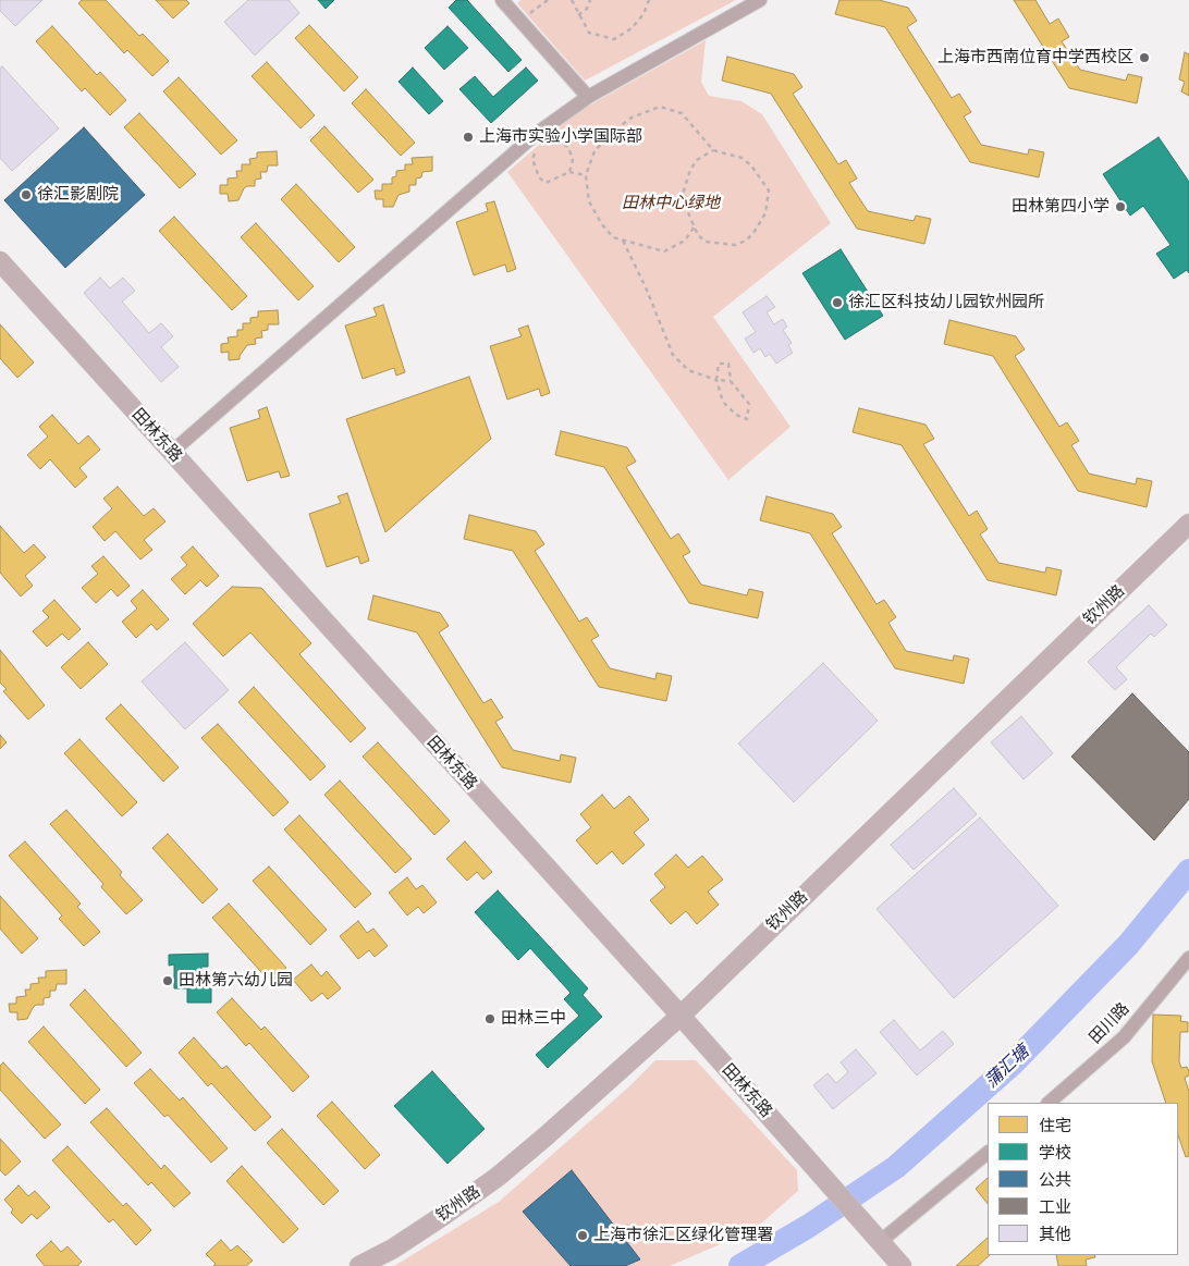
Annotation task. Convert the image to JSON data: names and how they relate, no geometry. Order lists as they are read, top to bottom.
{
  "streets": {
    "street": ["田林东路", "钦州路", "田川路"]
  },
  "crossings": [
    ["田林东路", "钦州路"]
  ],
  "water": ["蒲汇塘"],
  "parks": ["田林中心绿地"],
  "places": [
    "上海市西南位育中学西校区",
    "上海市实验小学国际部",
    "徐汇影剧院",
    "田林第四小学",
    "徐汇区科技幼儿园钦州园所",
    "田林第六幼儿园",
    "田林三中",
    "上海市徐汇区绿化管理署"
  ],
  "legend": [
    "住宅",
    "学校",
    "公共",
    "工业",
    "其他"
  ]
}
